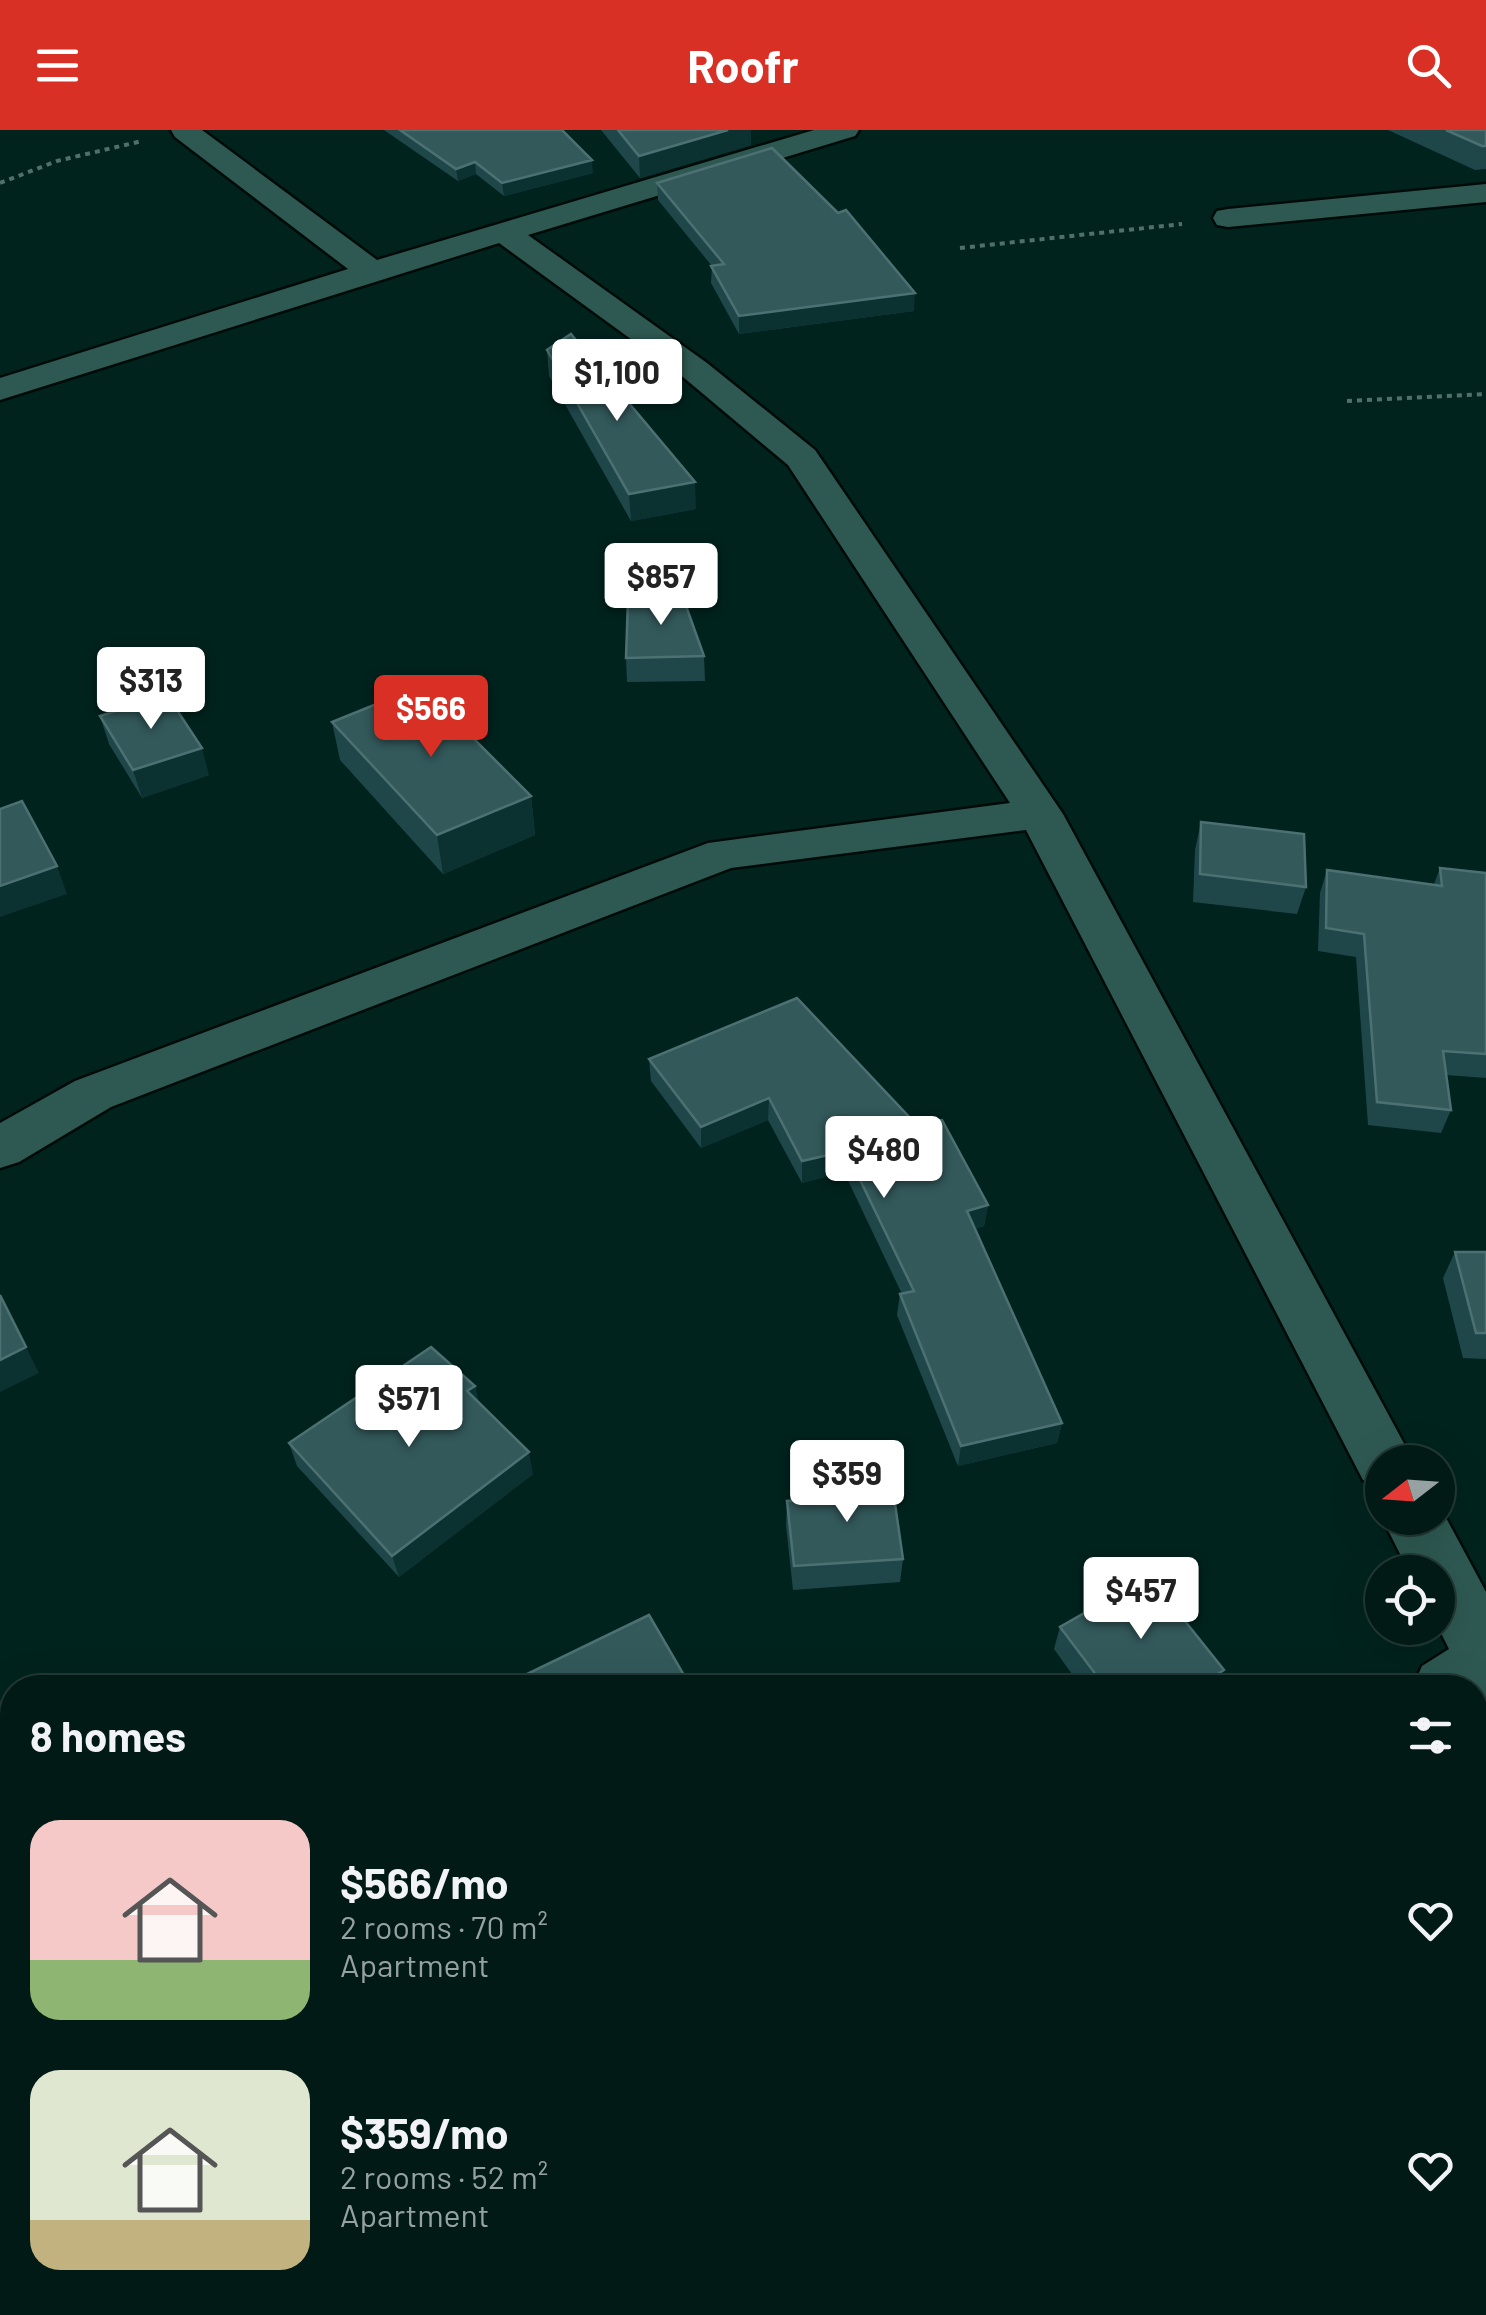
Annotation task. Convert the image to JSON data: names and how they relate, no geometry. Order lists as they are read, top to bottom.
{
  "north": "left",
  "page": {
    "header": "Roofr",
    "price": [
      "$1,100",
      "$857",
      "$313",
      "$566",
      "$480",
      "$571",
      "$359",
      "$457"
    ],
    "heading": "8 homes",
    "list": [
      {
        "name": "$566/mo",
        "note": "2 rooms · 70 m² · Apartment"
      },
      {
        "name": "$359/mo",
        "note": "2 rooms · 52 m² · Apartment"
      }
    ]
  }
}
